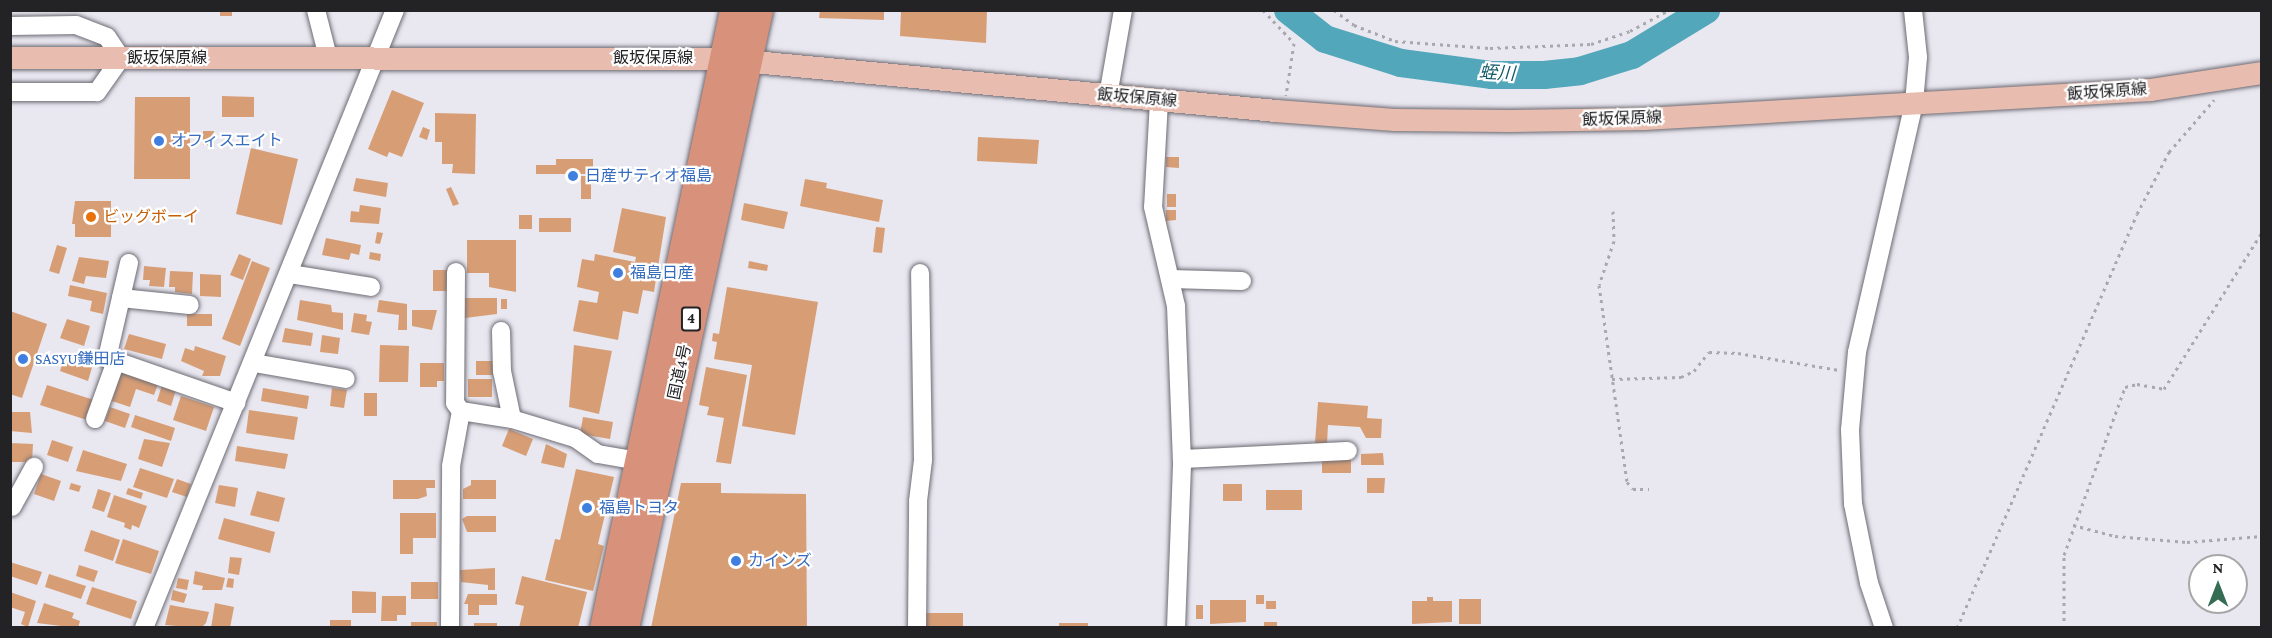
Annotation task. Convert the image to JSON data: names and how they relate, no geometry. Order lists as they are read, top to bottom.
{
  "streets": {
    "highway": ["4", "国道4号"],
    "main road": ["飯坂保原線"]
  },
  "crossings": [
    ["飯坂保原線", "国道4号"]
  ],
  "water": ["蛭川"],
  "places": [
    "オフィスエイト",
    "日産サティオ福島",
    "ビッグボーイ",
    "福島日産",
    "SASYU鎌田店",
    "福島トヨタ",
    "カインズ"
  ],
  "north": "top"
}
